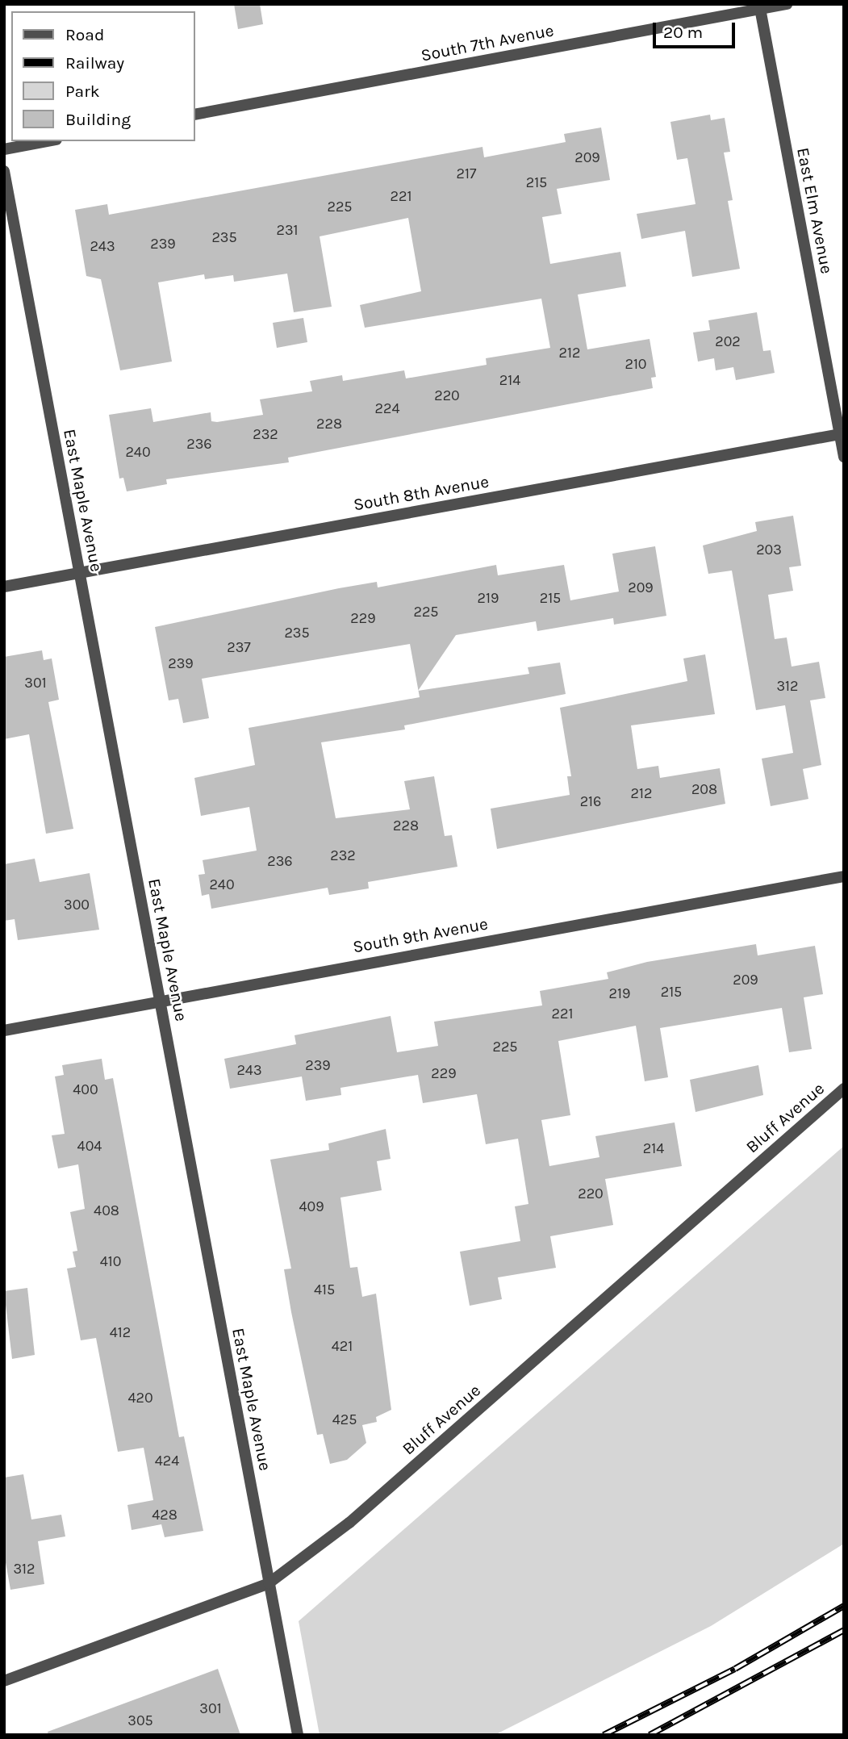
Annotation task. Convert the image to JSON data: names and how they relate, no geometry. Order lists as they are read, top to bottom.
{
  "streets": {
    "street": [
      "South 7th Avenue",
      "East Elm Avenue",
      "South 8th Avenue",
      "East Maple Avenue",
      "South 9th Avenue",
      "Bluff Avenue"
    ]
  },
  "crossings": [
    ["South 7th Avenue", "East Elm Avenue"],
    ["East Elm Avenue", "South 8th Avenue"],
    ["South 8th Avenue", "East Maple Avenue"],
    ["East Maple Avenue", "South 9th Avenue"],
    ["East Maple Avenue", "Bluff Avenue"]
  ],
  "house_numbers": [
    "209",
    "217",
    "215",
    "221",
    "225",
    "231",
    "235",
    "239",
    "243",
    "202",
    "212",
    "210",
    "214",
    "220",
    "224",
    "228",
    "232",
    "236",
    "240",
    "203",
    "209",
    "219",
    "215",
    "225",
    "229",
    "235",
    "237",
    "239",
    "301",
    "312",
    "208",
    "212",
    "216",
    "228",
    "232",
    "236",
    "240",
    "300",
    "209",
    "215",
    "219",
    "221",
    "225",
    "239",
    "243",
    "229",
    "400",
    "404",
    "214",
    "220",
    "409",
    "408",
    "410",
    "415",
    "412",
    "421",
    "420",
    "425",
    "424",
    "428",
    "312",
    "301",
    "305"
  ],
  "legend": [
    "Road",
    "Railway",
    "Park",
    "Building"
  ],
  "scale_bar": "20 m"
}
